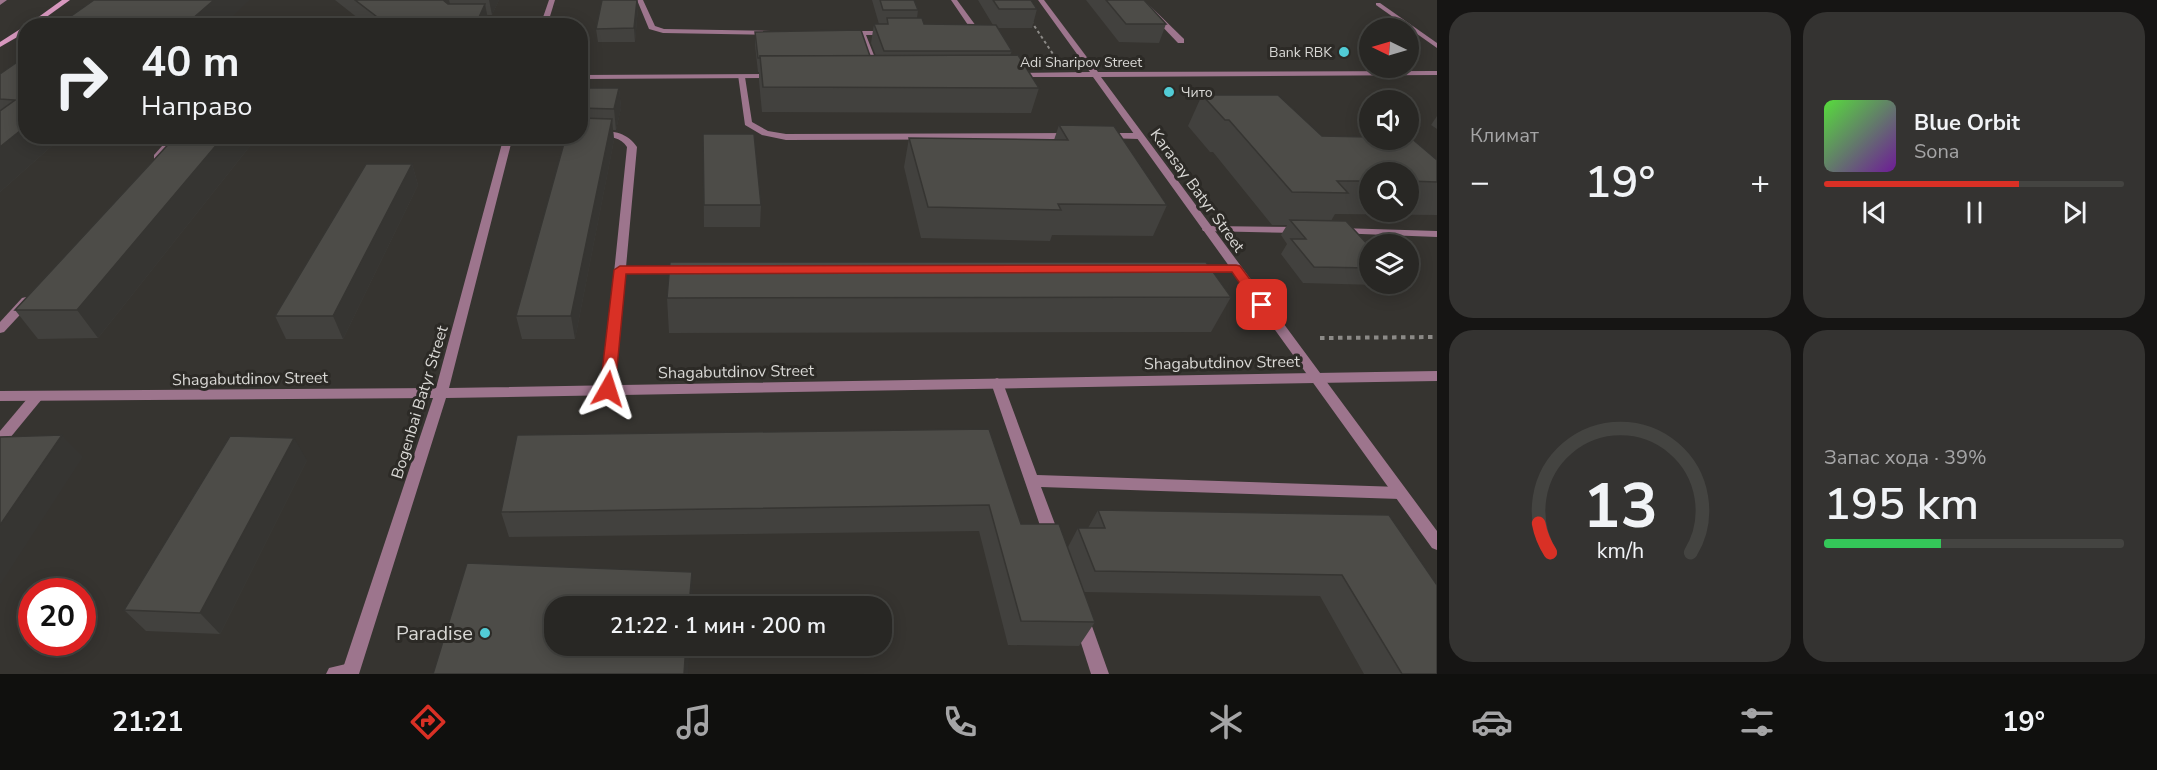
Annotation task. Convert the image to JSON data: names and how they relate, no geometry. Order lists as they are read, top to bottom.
{
  "streets": {
    "street": [
      "Adi Sharipov Street",
      "Karasay Batyr Street",
      "Shagabutdinov Street",
      "Bogenbai Batyr Street"
    ]
  },
  "crossings": [
    ["Adi Sharipov Street", "Karasay Batyr Street"],
    ["Karasay Batyr Street", "Shagabutdinov Street"],
    ["Shagabutdinov Street", "Bogenbai Batyr Street"]
  ],
  "places": ["Bank RBK", "Чито", "Paradise"],
  "north": "left",
  "page": {
    "tile": [
      "Климат",
      ["Запас хода · 39%", "195 km"]
    ],
    "turn": ["40 m", "Направо"],
    "song": ["Blue Orbit", "Sona"],
    "heat": ["−", "19°", "+"],
    "limit": "20",
    "trip": "21:22 · 1 мин · 200 m",
    "tabs": ["21:21", "19°"],
    "gauge": ["13", "km/h"]
  }
}
